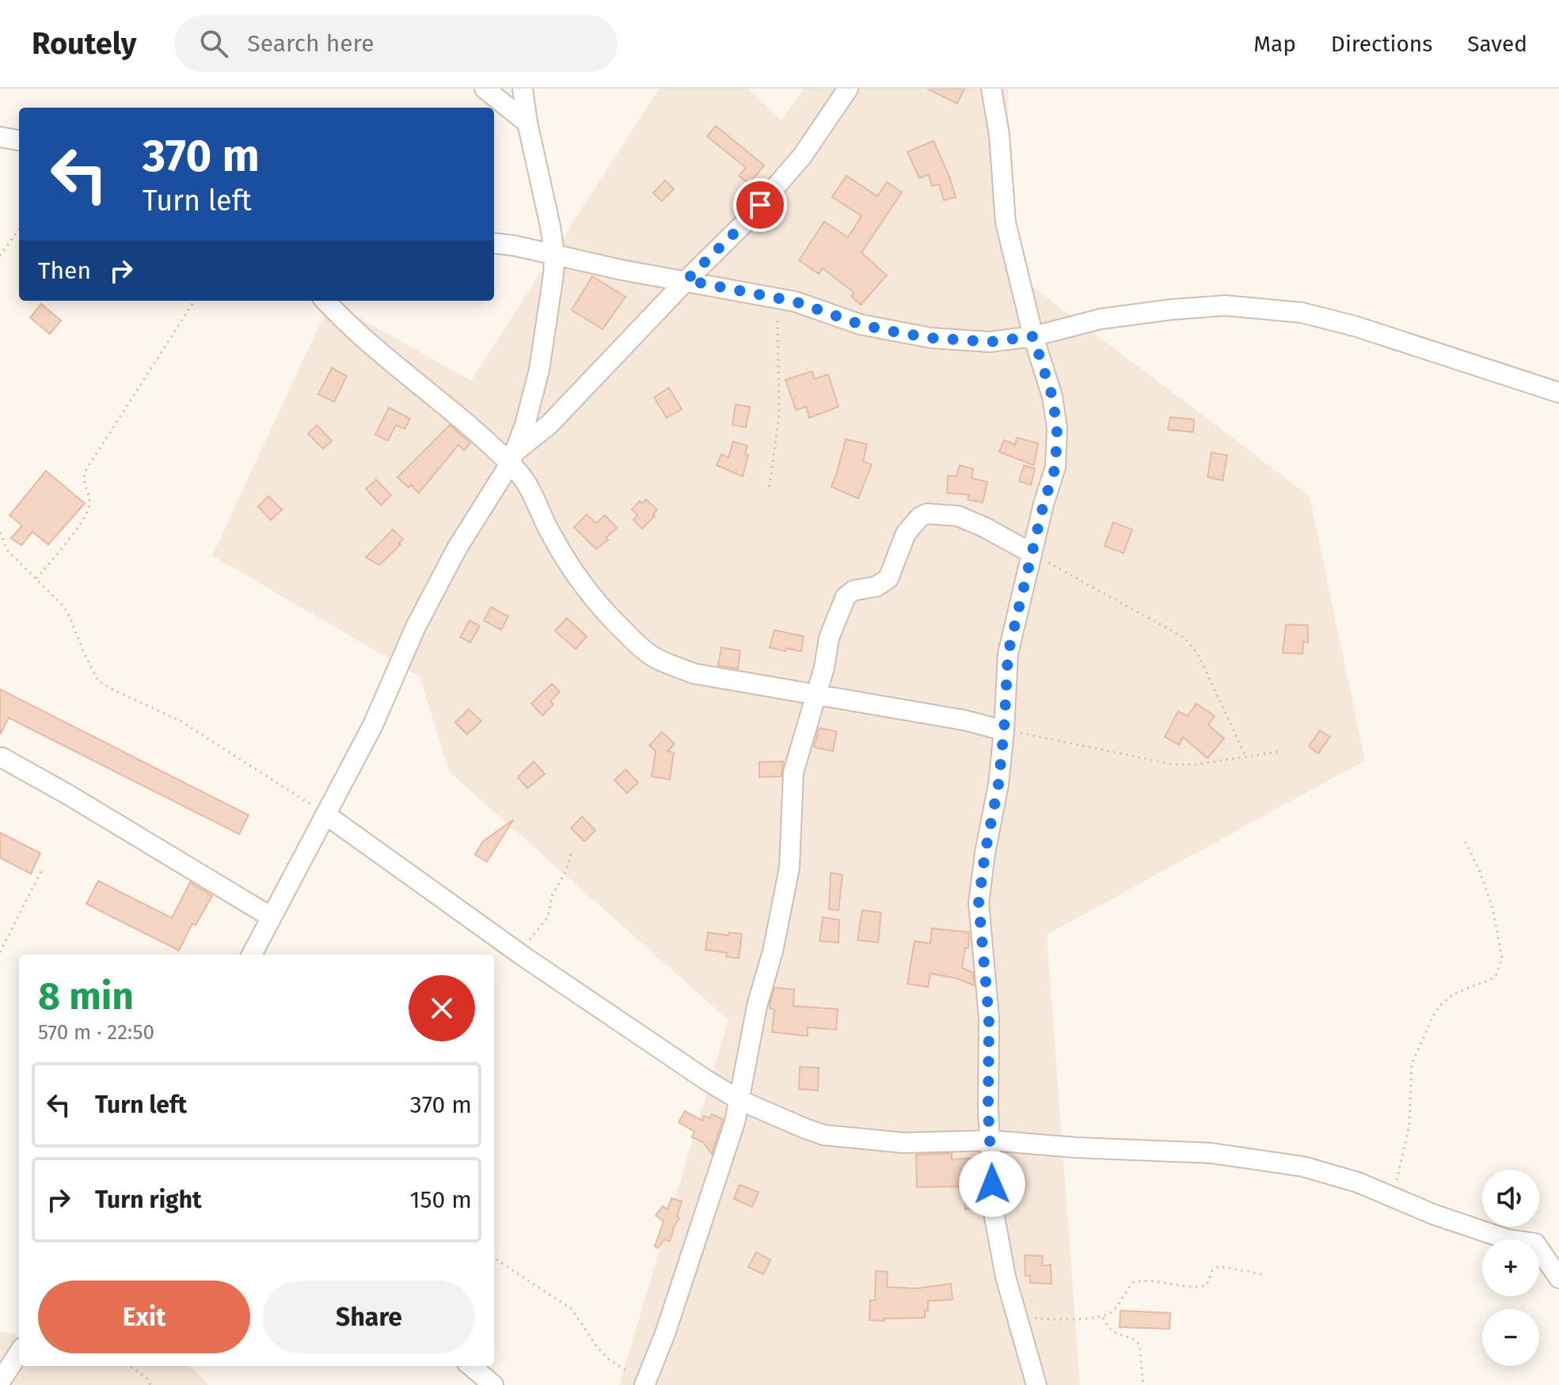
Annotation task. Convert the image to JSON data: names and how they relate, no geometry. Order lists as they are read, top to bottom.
{
  "page": {
    "header": "Routely",
    "search": "Search here",
    "nav": ["Map", "Directions", "Saved"],
    "turn": ["370 m", "Turn left"],
    "then": "Then",
    "heading": ["8 min", "570 m · 22:50"],
    "list": [
      {
        "name": "Turn left",
        "value": "370 m"
      },
      {
        "name": "Turn right",
        "value": "150 m"
      }
    ],
    "map_buttons": ["+", "−"],
    "buttons": ["Exit", "Share"]
  }
}
